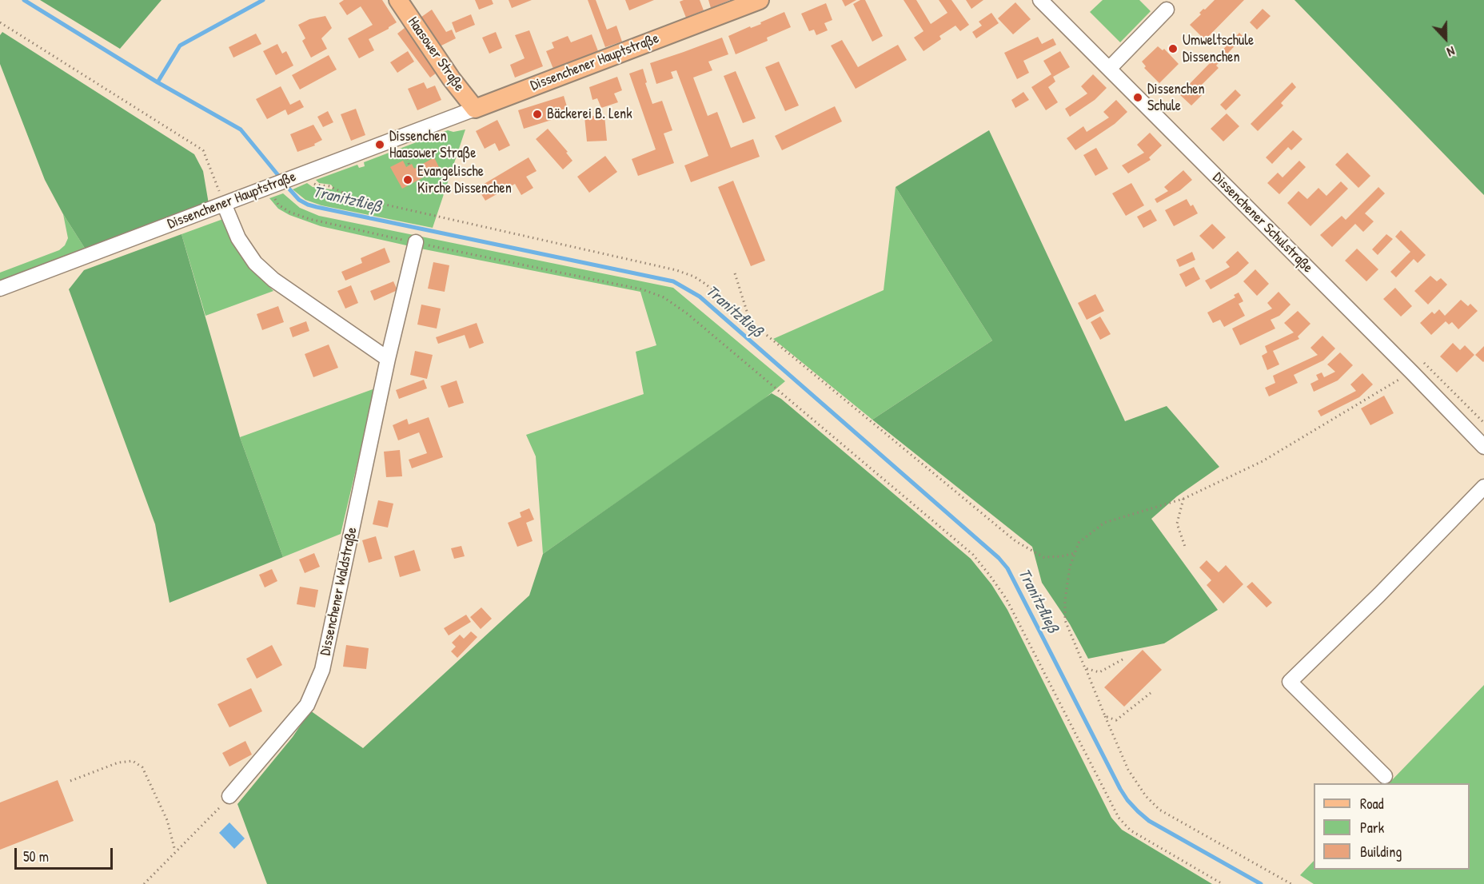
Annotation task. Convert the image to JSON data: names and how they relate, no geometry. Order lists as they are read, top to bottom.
{
  "streets": {
    "main road": ["Haasower Straße", "Dissenchener Hauptstraße"],
    "street": ["Dissenchener Schulstraße", "Dissenchener Waldstraße"]
  },
  "crossings": [
    ["Haasower Straße", "Dissenchener Hauptstraße"]
  ],
  "water": ["Tranitzfließ"],
  "places": [
    "Umweltschule Dissenchen",
    "Dissenchen Schule",
    "Bäckerei B. Lenk",
    "Dissenchen Haasower Straße",
    "Evangelische Kirche Dissenchen"
  ],
  "legend": ["Road", "Park", "Building"],
  "scale_bar": "50 m",
  "north": "bottom"
}
